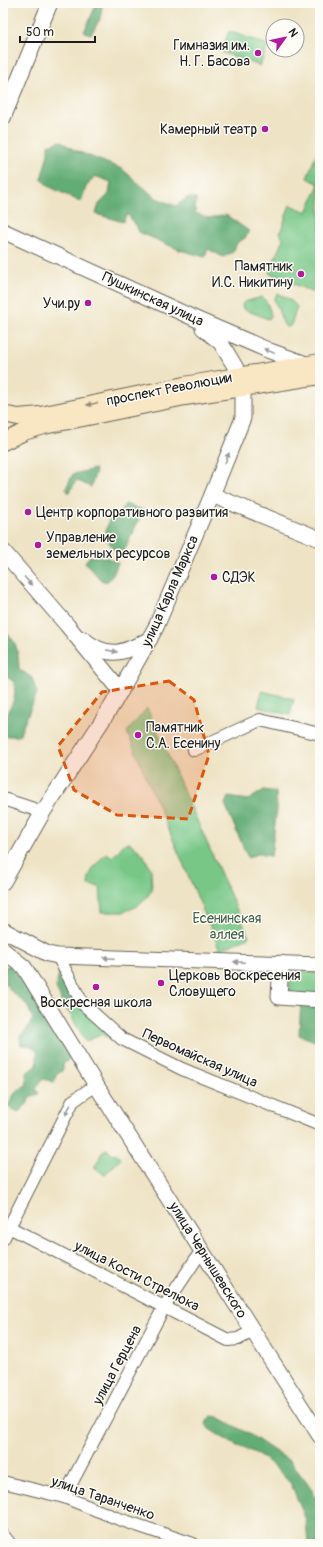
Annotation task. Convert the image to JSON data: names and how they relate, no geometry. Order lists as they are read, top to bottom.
{
  "streets": {
    "main road": ["проспект Революции"],
    "street": [
      "Пушкинская улица",
      "улица Карла Маркса",
      "Первомайская улица",
      "улица Чернышевского",
      "улица Кости Стрелюка",
      "улица Герцена",
      "улица Таранченко"
    ]
  },
  "crossings": [
    ["Пушкинская улица", "проспект Революции"],
    ["проспект Революции", "улица Карла Маркса"],
    ["улица Чернышевского", "улица Кости Стрелюка"],
    ["улица Чернышевского", "улица Герцена"],
    ["улица Кости Стрелюка", "улица Герцена"],
    ["улица Герцена", "улица Таранченко"]
  ],
  "one_way": ["Пушкинская улица"],
  "parks": ["Есенинская аллея"],
  "places": [
    "Гимназия им. Н. Г. Басова",
    "Камерный театр",
    "Памятник И.С. Никитину",
    "Учи.ру",
    "Центр корпоративного развития",
    "Управление земельных ресурсов",
    "СДЭК",
    "Памятник С.А. Есенину",
    "Церковь Воскресения Словущего",
    "Воскресная школа"
  ],
  "scale_bar": "50 m",
  "north": "top right"
}
